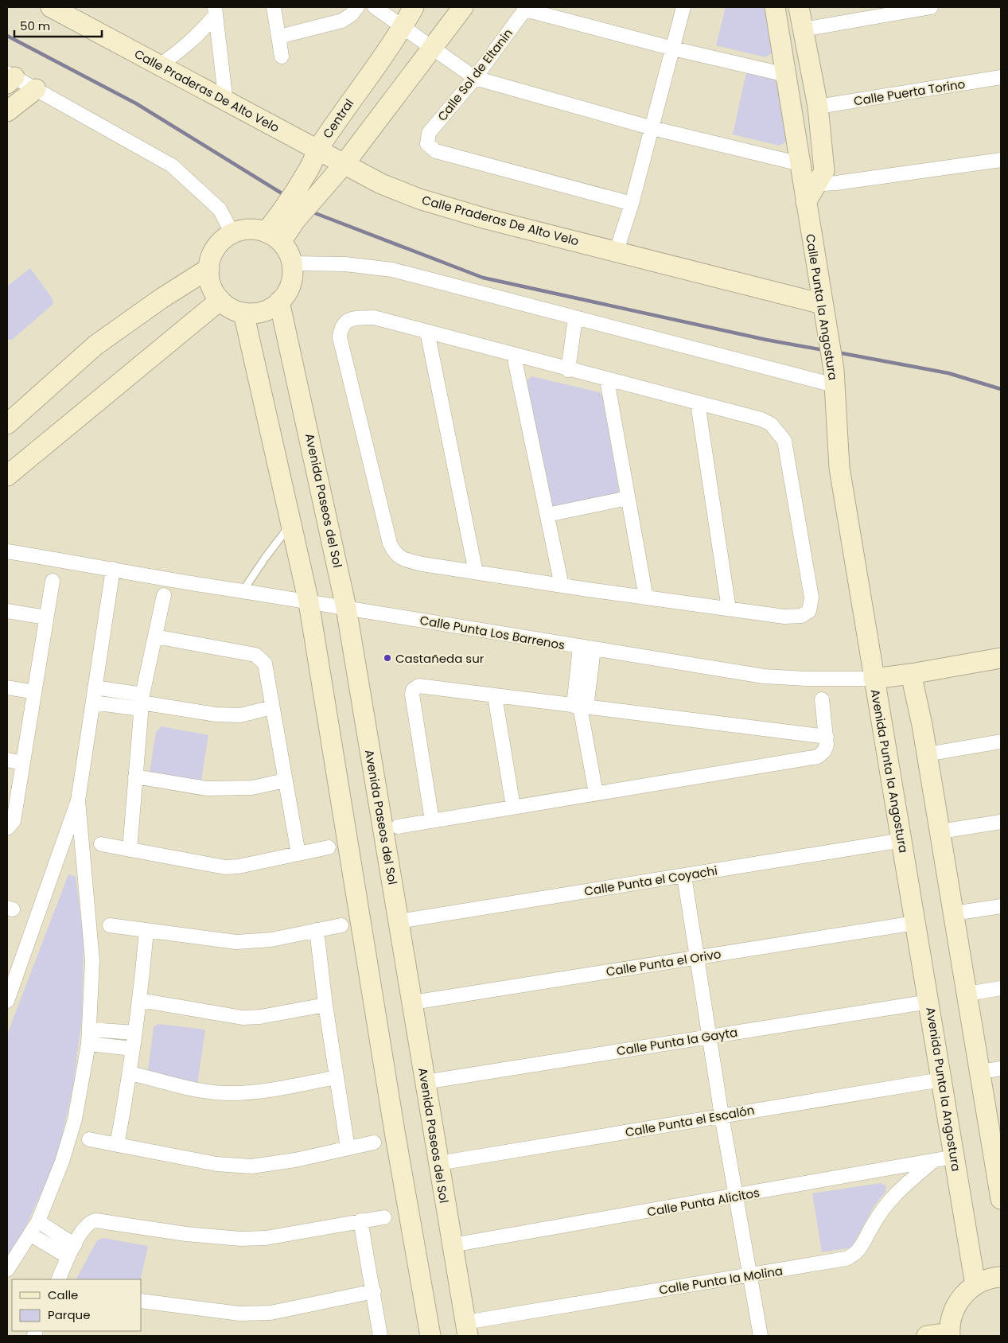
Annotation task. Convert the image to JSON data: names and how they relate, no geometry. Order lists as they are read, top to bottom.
{
  "streets": {
    "street": [
      "Calle Sol de Eltanin",
      "Calle Praderas De Alto Velo",
      "Calle Puerta Torino",
      "Central",
      "Calle Punta la Angostura",
      "Avenida Paseos del Sol",
      "Calle Punta Los Barrenos",
      "Avenida Punta la Angostura",
      "Calle Punta el Coyachi",
      "Calle Punta el Orivo",
      "Calle Punta la Gayta",
      "Calle Punta el Escalón",
      "Calle Punta Alicitos",
      "Calle Punta la Molina"
    ]
  },
  "crossings": [
    ["Calle Praderas De Alto Velo", "Central"],
    ["Calle Praderas De Alto Velo", "Calle Punta la Angostura"],
    ["Calle Puerta Torino", "Calle Punta la Angostura"],
    ["Calle Punta la Angostura", "Calle Punta Los Barrenos"],
    ["Calle Punta la Angostura", "Avenida Punta la Angostura"],
    ["Avenida Paseos del Sol", "Calle Punta Los Barrenos"],
    ["Avenida Paseos del Sol", "Calle Punta el Coyachi"],
    ["Avenida Paseos del Sol", "Calle Punta el Orivo"],
    ["Avenida Paseos del Sol", "Calle Punta la Gayta"],
    ["Avenida Paseos del Sol", "Calle Punta el Escalón"],
    ["Avenida Paseos del Sol", "Calle Punta Alicitos"],
    ["Avenida Paseos del Sol", "Calle Punta la Molina"],
    ["Calle Punta Los Barrenos", "Avenida Punta la Angostura"],
    ["Avenida Punta la Angostura", "Calle Punta el Coyachi"],
    ["Avenida Punta la Angostura", "Calle Punta el Orivo"],
    ["Avenida Punta la Angostura", "Calle Punta la Gayta"],
    ["Avenida Punta la Angostura", "Calle Punta el Escalón"],
    ["Avenida Punta la Angostura", "Calle Punta Alicitos"],
    ["Calle Punta Alicitos", "Calle Punta la Molina"]
  ],
  "places": ["Castañeda sur"],
  "legend": ["Calle", "Parque"],
  "scale_bar": "50 m"
}
